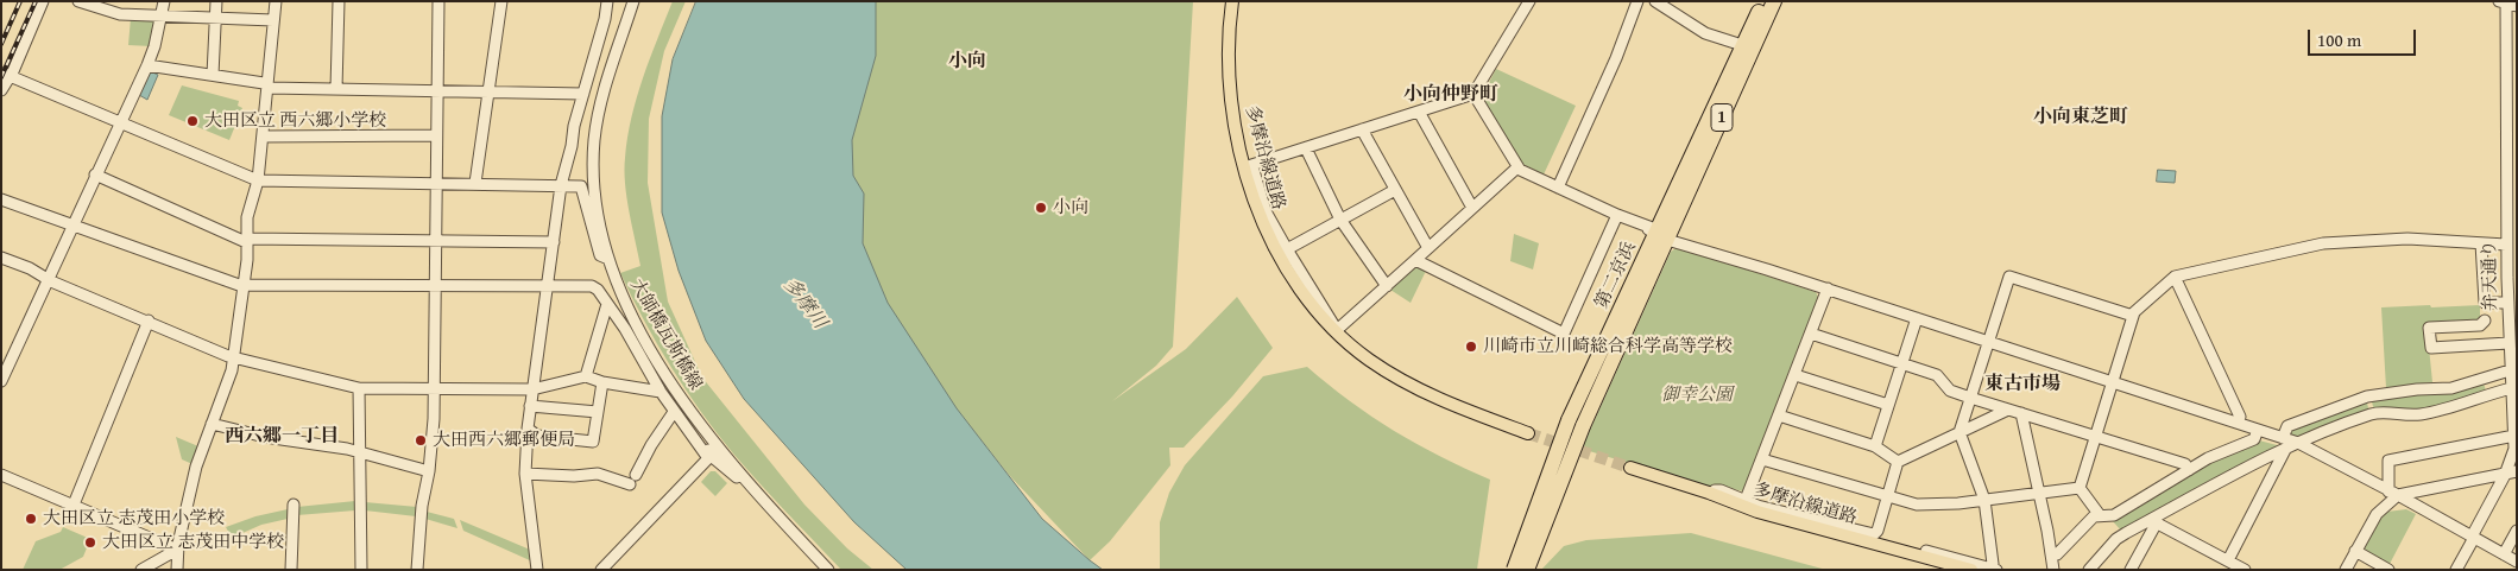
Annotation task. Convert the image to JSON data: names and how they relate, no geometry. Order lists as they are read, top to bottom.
{
  "streets": {
    "highway": ["1", "第二京浜"],
    "main road": ["多摩沿線道路"],
    "street": ["弁天通り", "大師橋瓦斯橋線"]
  },
  "districts": [
    "小向",
    "小向仲野町",
    "小向東芝町",
    "東古市場",
    "西六郷一丁目"
  ],
  "water": ["多摩川"],
  "parks": ["御幸公園"],
  "places": [
    "大田区立 西六郷小学校",
    "小向",
    "川崎市立川崎総合科学高等学校",
    "大田西六郷郵便局",
    "大田区立 志茂田小学校",
    "大田区立 志茂田中学校"
  ],
  "scale_bar": "100 m"
}
